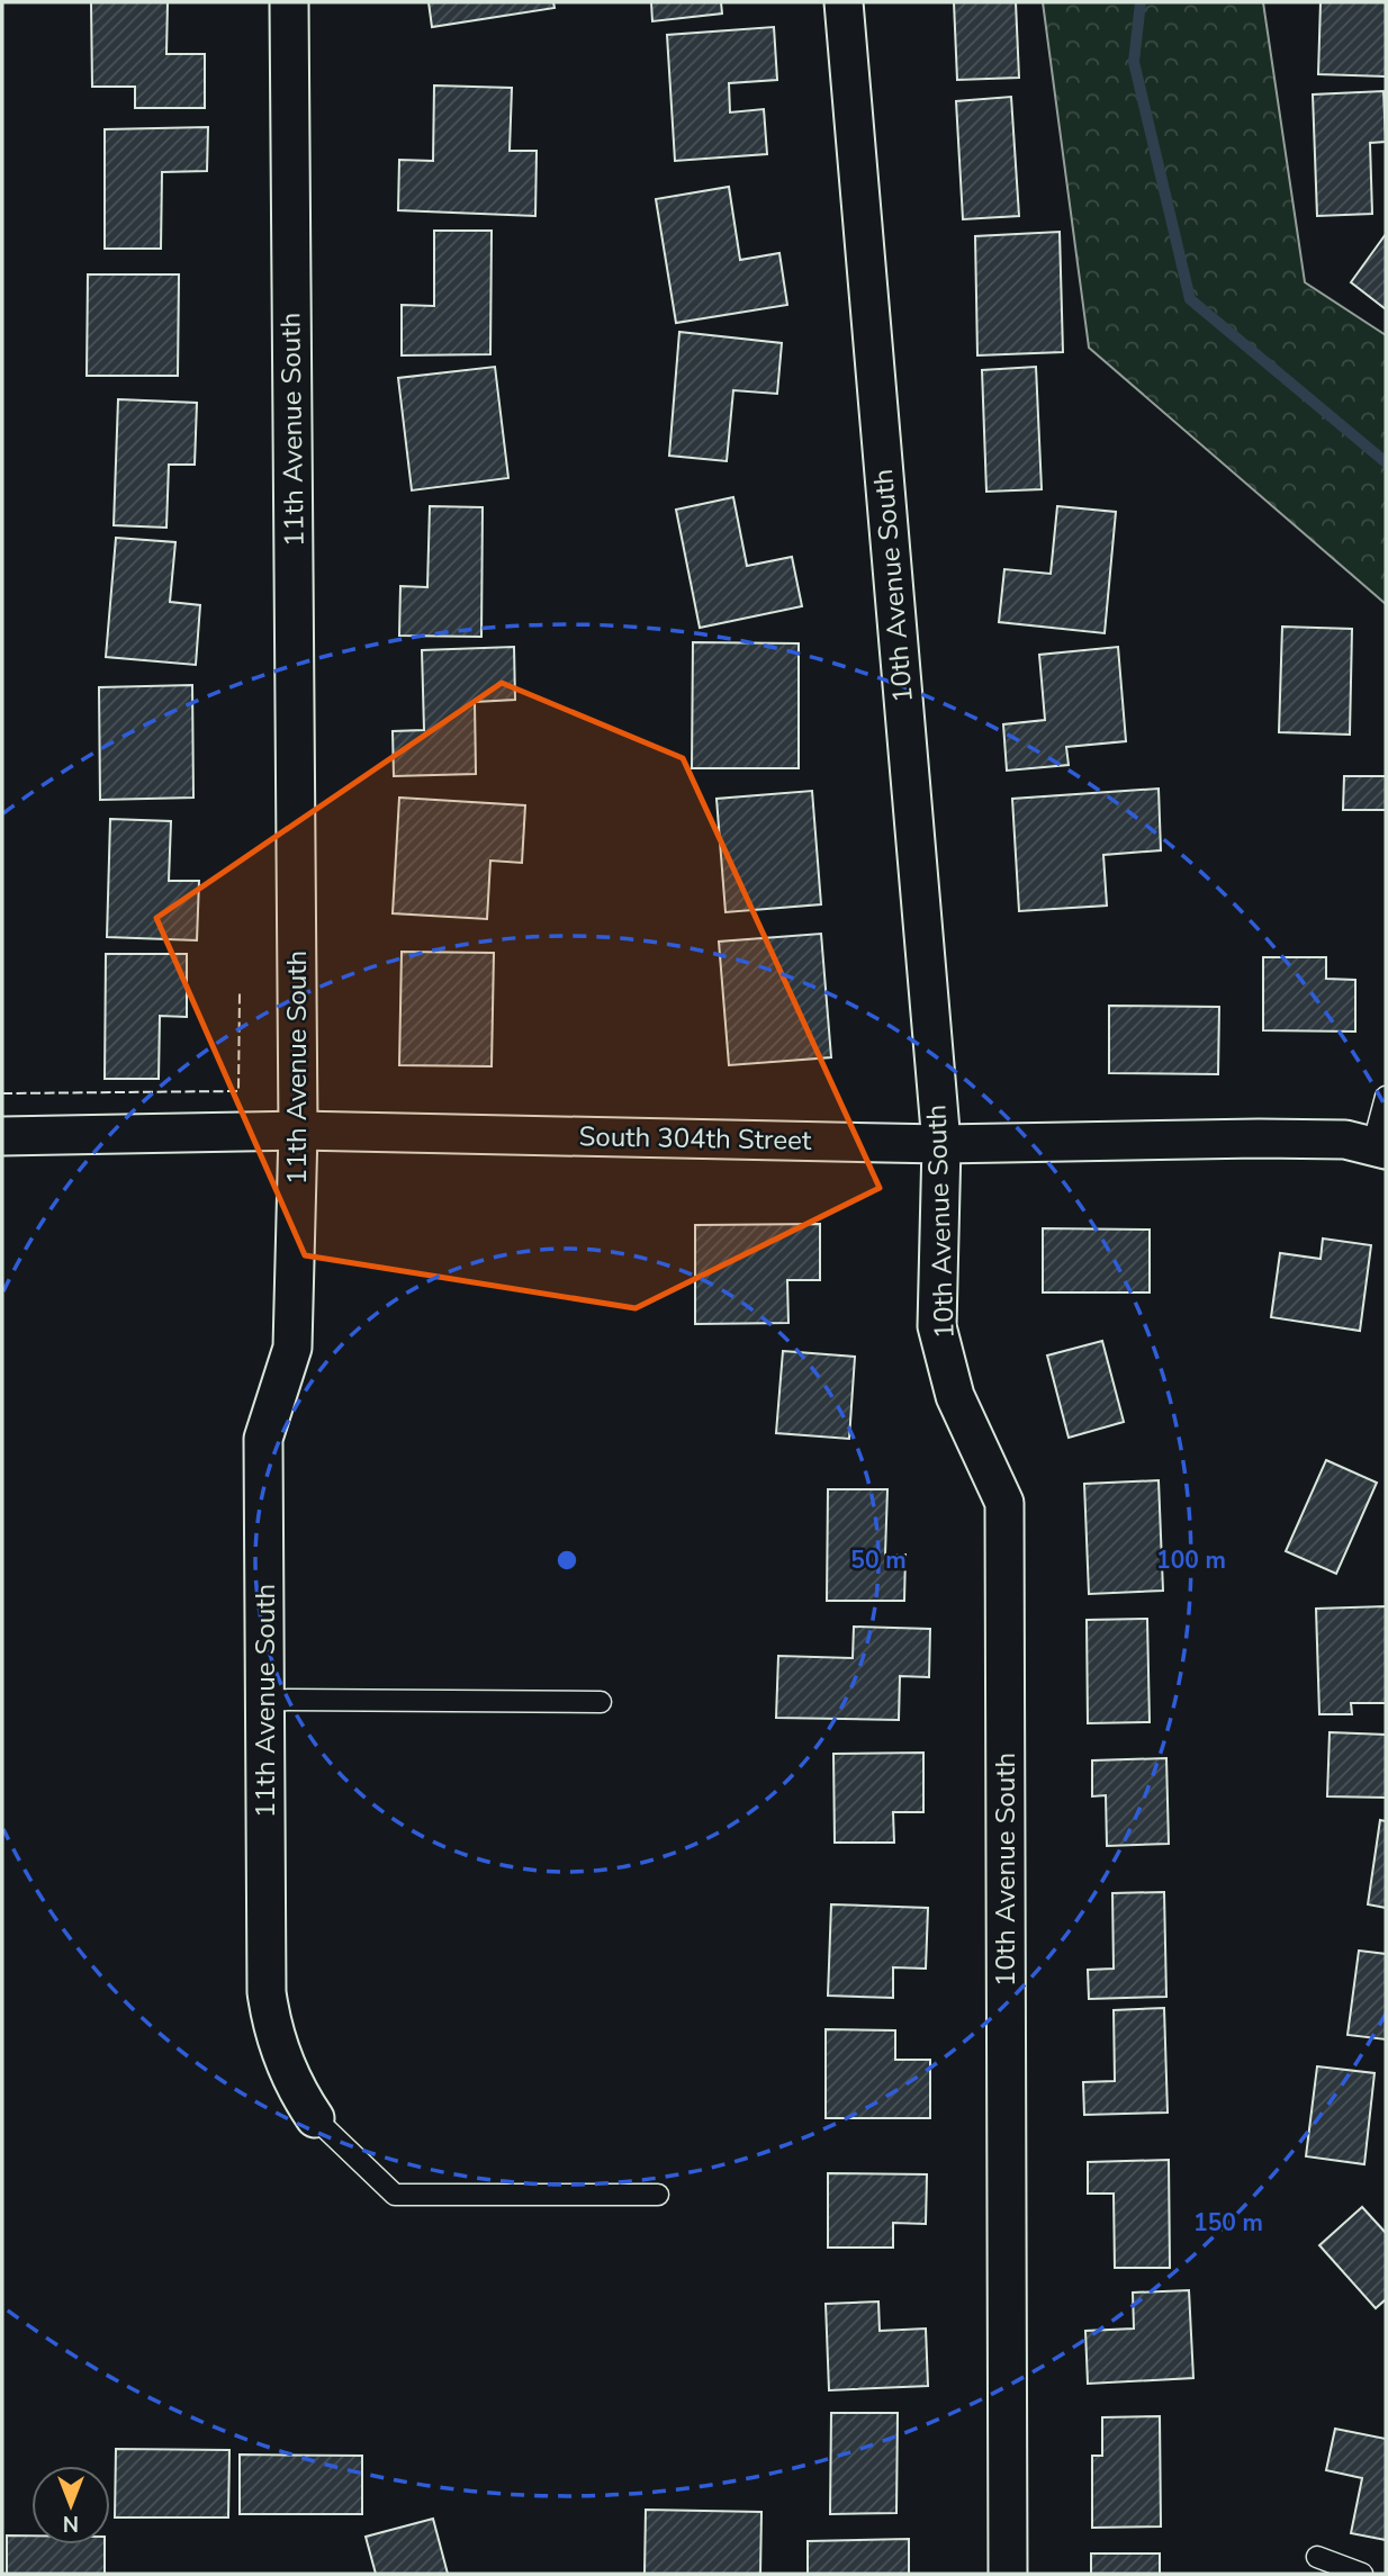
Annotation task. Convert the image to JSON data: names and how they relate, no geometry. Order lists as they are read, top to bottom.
{
  "streets": {
    "street": ["11th Avenue South", "10th Avenue South", "South 304th Street"]
  },
  "crossings": [
    ["11th Avenue South", "South 304th Street"],
    ["10th Avenue South", "South 304th Street"]
  ],
  "north": "bottom",
  "rings": ["50 m", "100 m", "150 m"]
}
